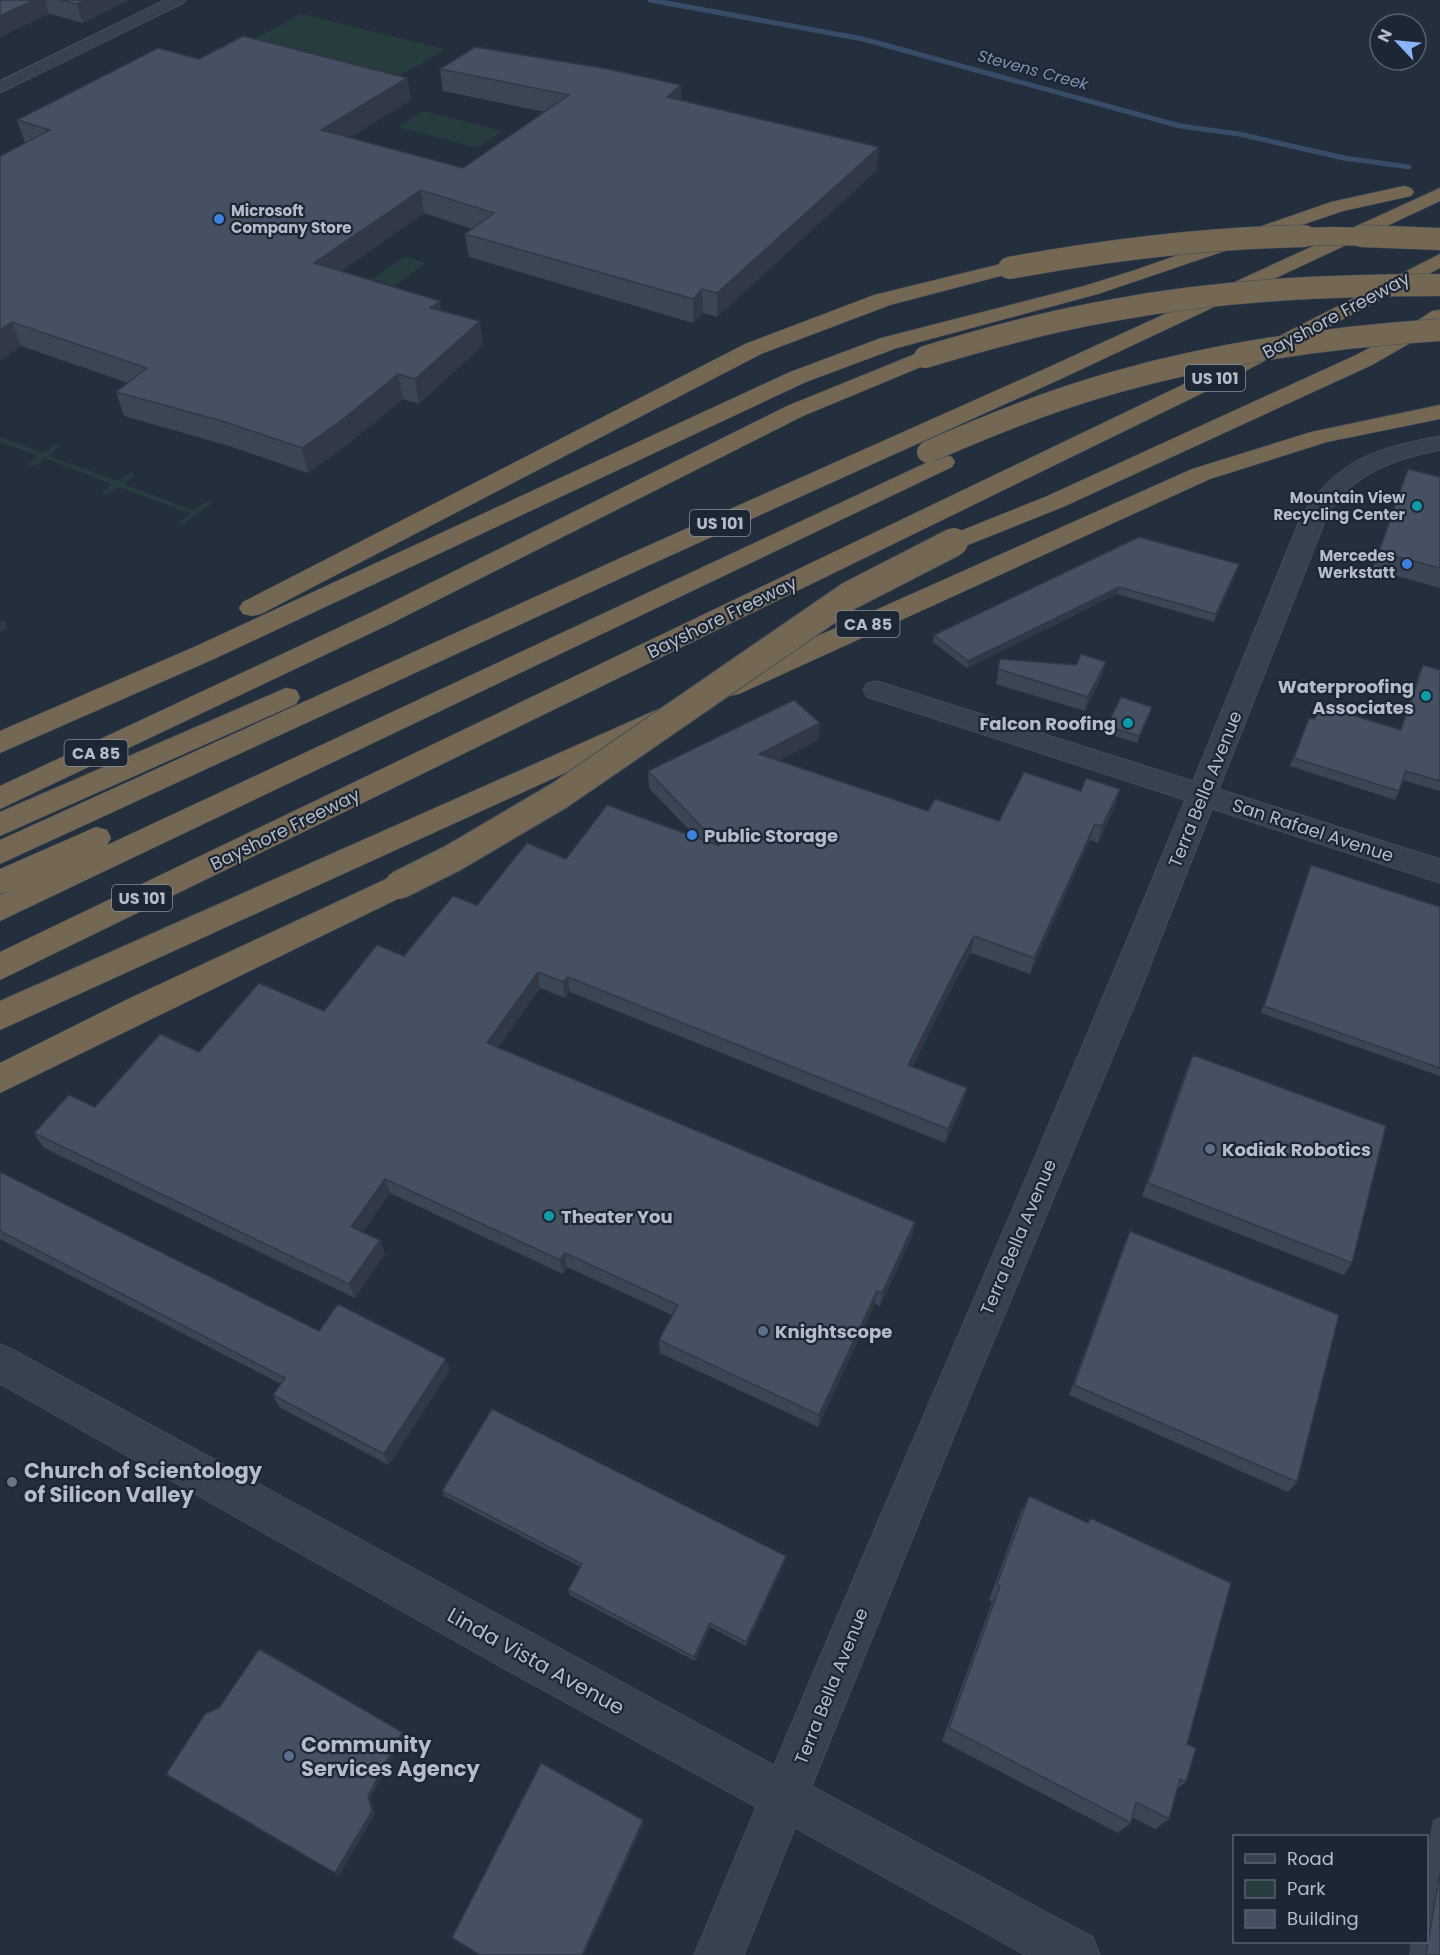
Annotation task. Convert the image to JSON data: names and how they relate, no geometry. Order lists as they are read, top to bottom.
{
  "streets": {
    "highway": ["Bayshore Freeway", "US 101", "CA 85"],
    "street": ["Terra Bella Avenue", "San Rafael Avenue", "Linda Vista Avenue"]
  },
  "crossings": [
    ["Terra Bella Avenue", "San Rafael Avenue"],
    ["Terra Bella Avenue", "Linda Vista Avenue"]
  ],
  "water": ["Stevens Creek"],
  "places": [
    "Microsoft Company Store",
    "Mountain View Recycling Center",
    "Mercedes Werkstatt",
    "Waterproofing Associates",
    "Falcon Roofing",
    "Public Storage",
    "Kodiak Robotics",
    "Theater You",
    "Knightscope",
    "Church of Scientology of Silicon Valley",
    "Community Services Agency"
  ],
  "legend": ["Road", "Park", "Building"],
  "north": "top left"
}
